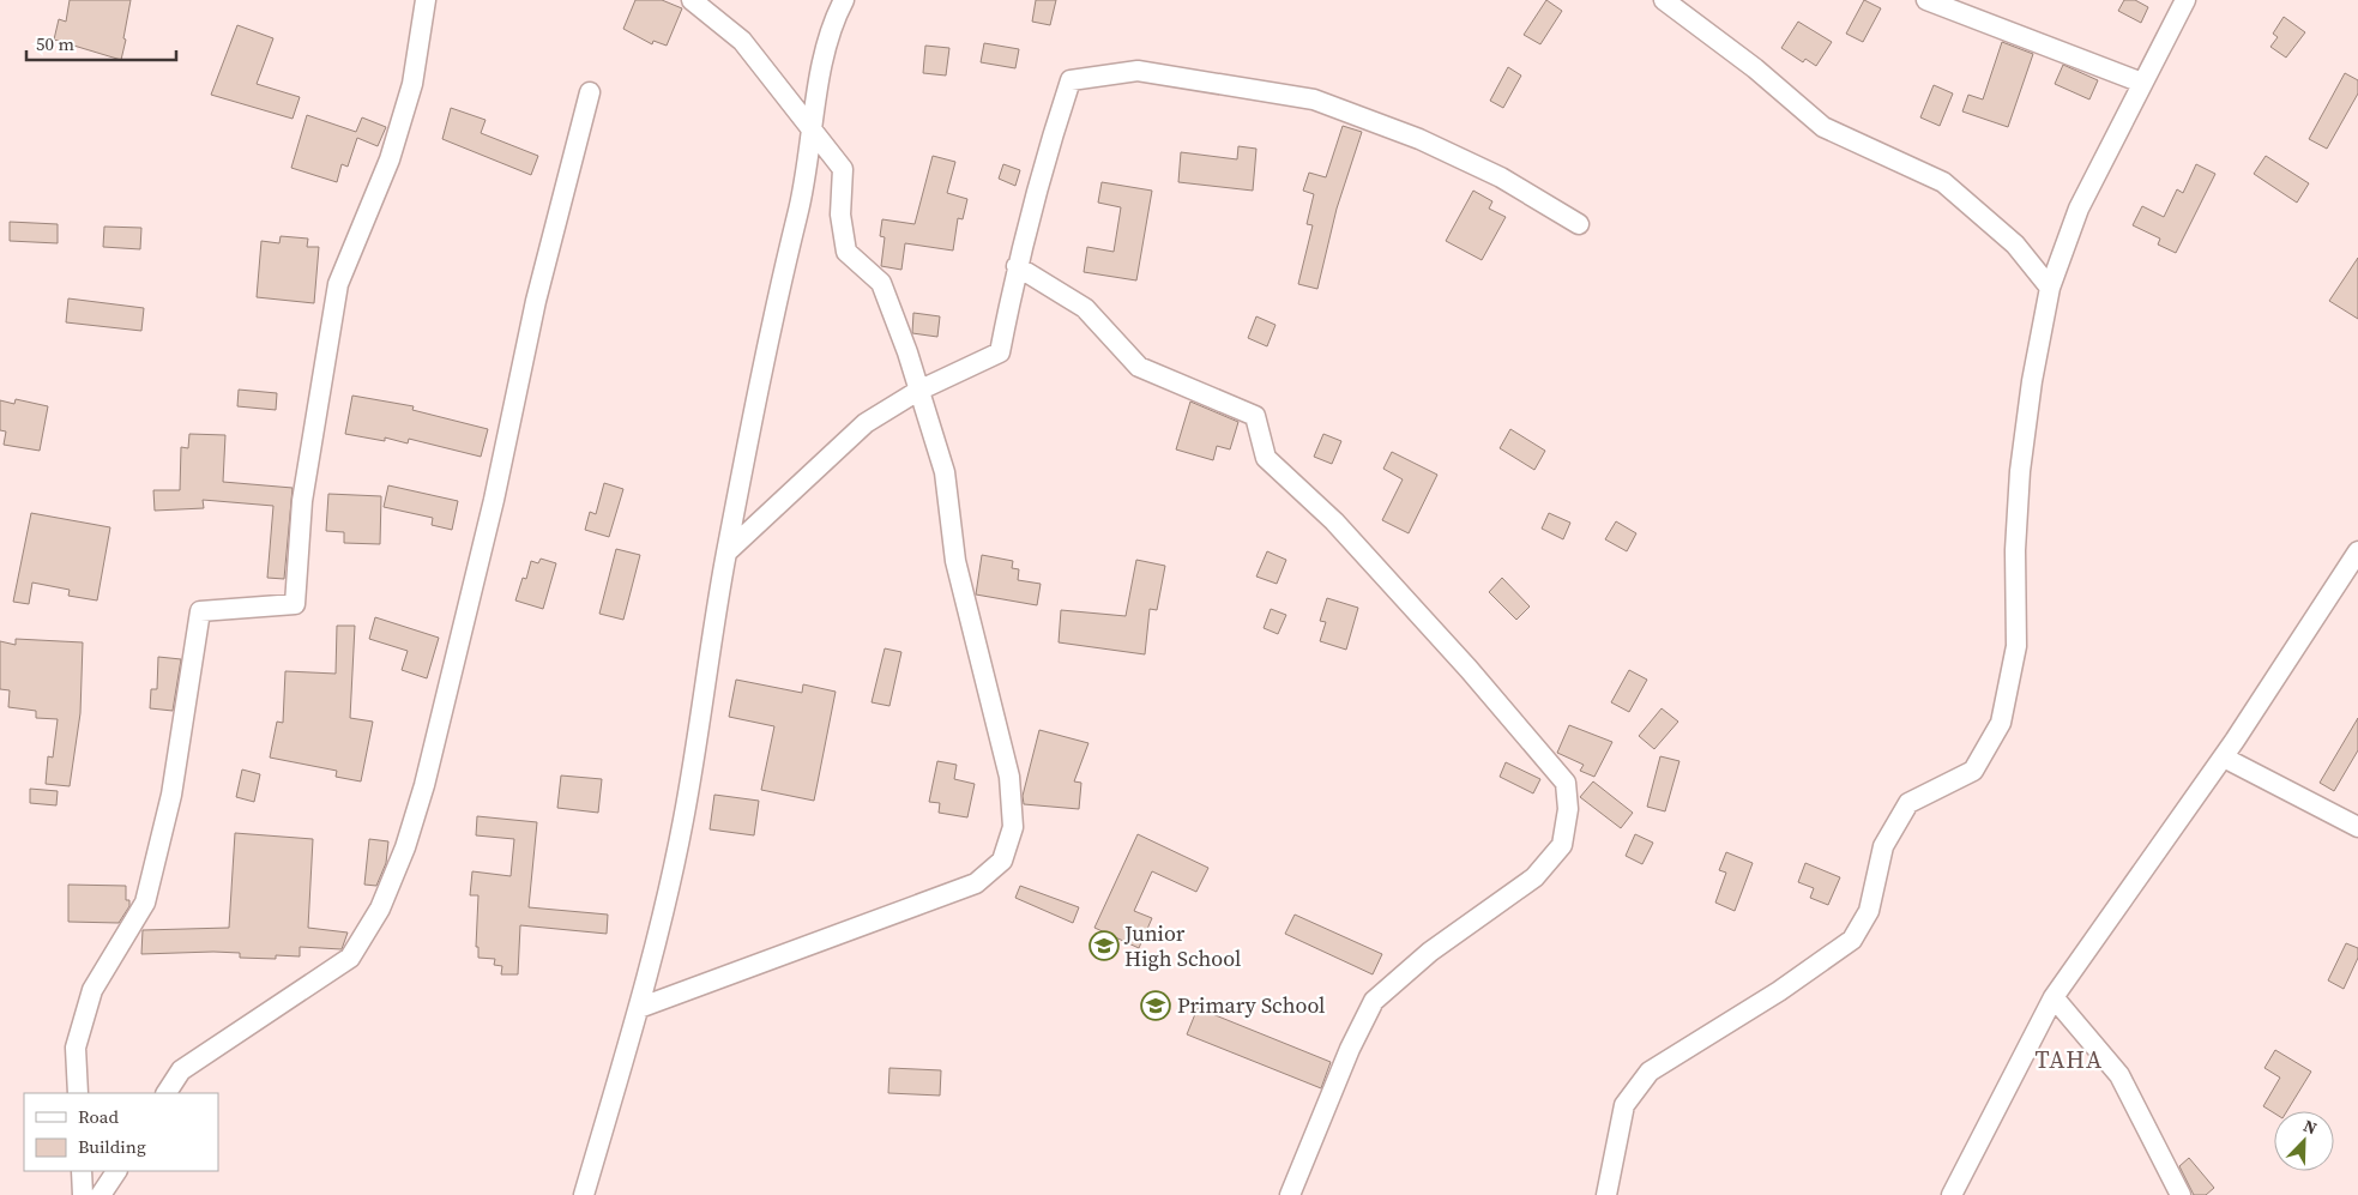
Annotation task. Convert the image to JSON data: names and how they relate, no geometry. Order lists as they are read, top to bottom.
{
  "districts": ["TAHA"],
  "places": {
    "school or university": ["Junior High School", "Primary School"]
  },
  "legend": ["Road", "Building"],
  "scale_bar": "50 m",
  "north": "top right"
}
